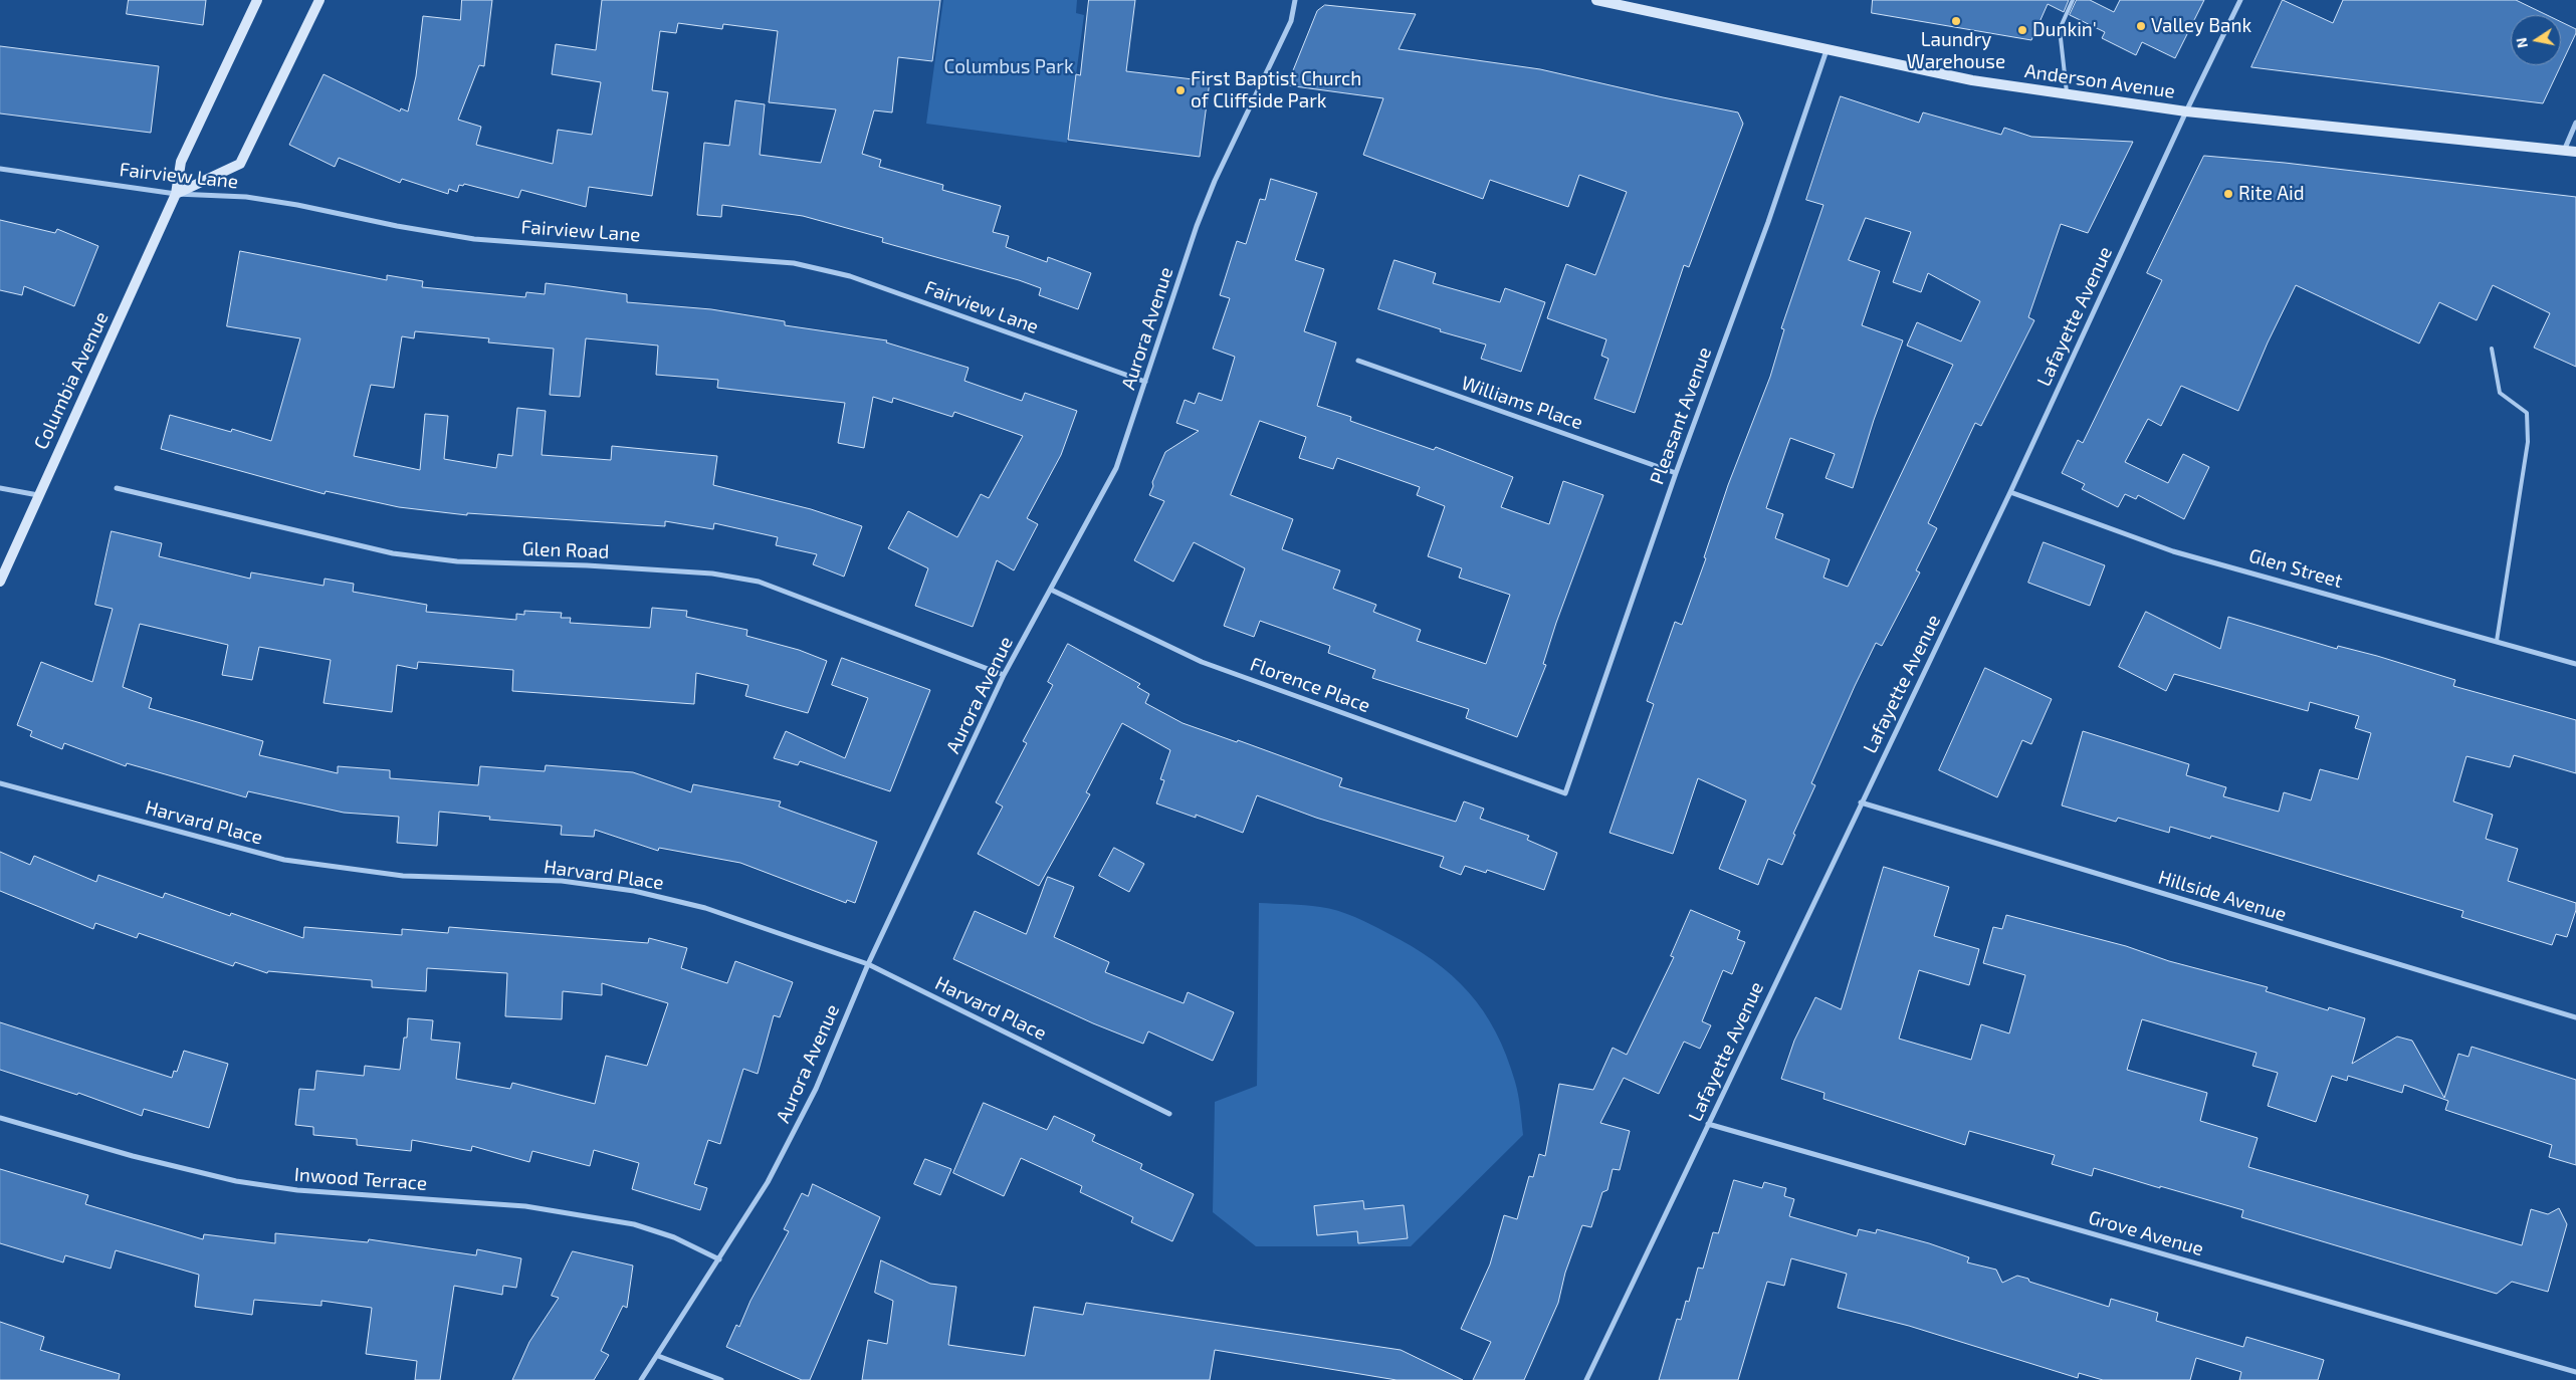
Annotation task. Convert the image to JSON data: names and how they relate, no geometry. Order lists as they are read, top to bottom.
{
  "streets": {
    "main road": ["Anderson Avenue", "Columbia Avenue"],
    "street": [
      "Fairview Lane",
      "Lafayette Avenue",
      "Aurora Avenue",
      "Williams Place",
      "Pleasant Avenue",
      "Glen Road",
      "Glen Street",
      "Florence Place",
      "Harvard Place",
      "Hillside Avenue",
      "Inwood Terrace",
      "Grove Avenue"
    ]
  },
  "crossings": [
    ["Anderson Avenue", "Lafayette Avenue"],
    ["Anderson Avenue", "Pleasant Avenue"],
    ["Fairview Lane", "Aurora Avenue"],
    ["Fairview Lane", "Columbia Avenue"],
    ["Lafayette Avenue", "Glen Street"],
    ["Lafayette Avenue", "Hillside Avenue"],
    ["Lafayette Avenue", "Grove Avenue"],
    ["Aurora Avenue", "Glen Road"],
    ["Aurora Avenue", "Florence Place"],
    ["Aurora Avenue", "Harvard Place"],
    ["Aurora Avenue", "Inwood Terrace"],
    ["Williams Place", "Pleasant Avenue"],
    ["Pleasant Avenue", "Florence Place"]
  ],
  "parks": ["Columbus Park"],
  "places": [
    "Laundry Warehouse",
    "Valley Bank",
    "Dunkin'",
    "First Baptist Church of Cliffside Park",
    "Rite Aid"
  ],
  "north": "left"
}
